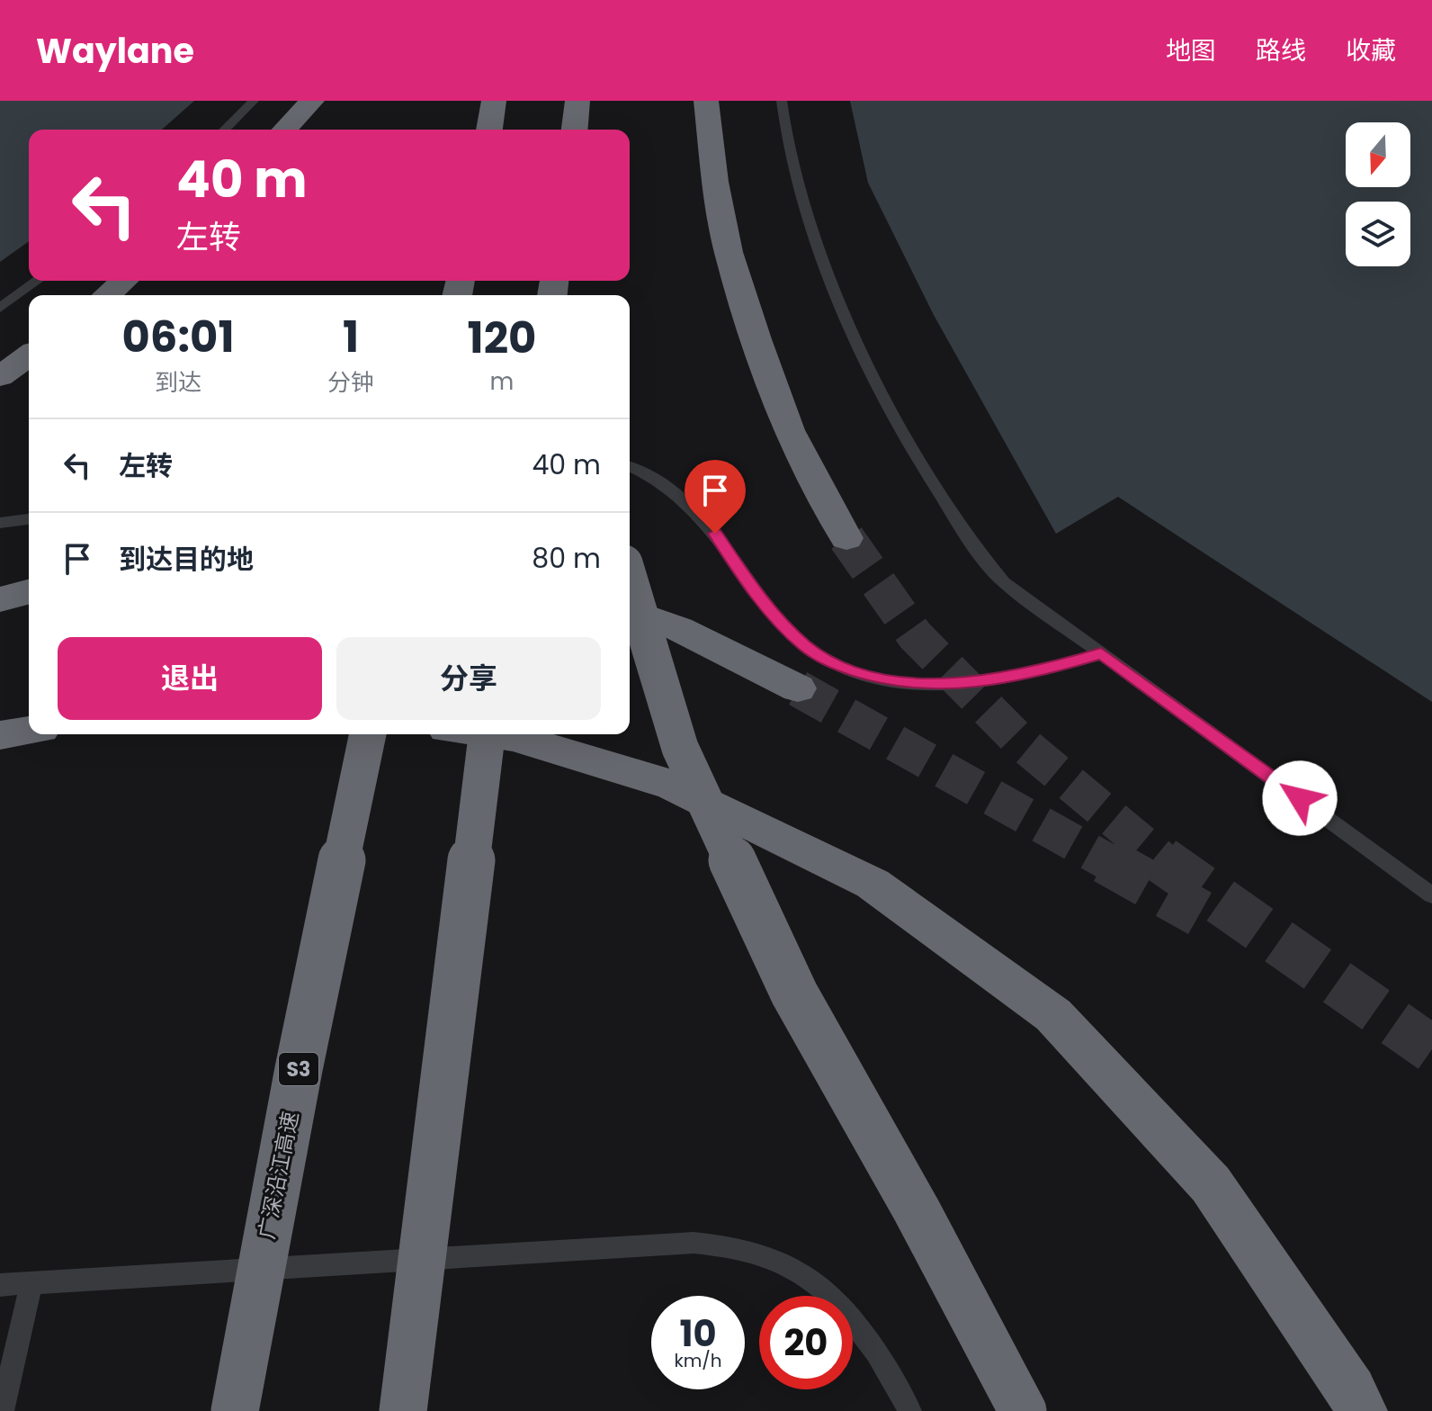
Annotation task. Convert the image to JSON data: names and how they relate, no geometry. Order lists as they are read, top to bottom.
{
  "streets": {
    "highway": ["S3", "广深沿江高速"]
  },
  "north": "bottom",
  "page": {
    "header": "Waylane",
    "nav": ["地图", "路线", "收藏"],
    "turn": ["40 m", "左转"],
    "eta": [
      "06:01",
      "到达",
      "1",
      "分钟",
      "120",
      "m"
    ],
    "list": [
      {
        "name": "左转",
        "value": "40 m"
      },
      {
        "name": "到达目的地",
        "value": "80 m"
      }
    ],
    "buttons": ["退出", "分享"],
    "speed": "10 km/h",
    "limit": "20"
  }
}
